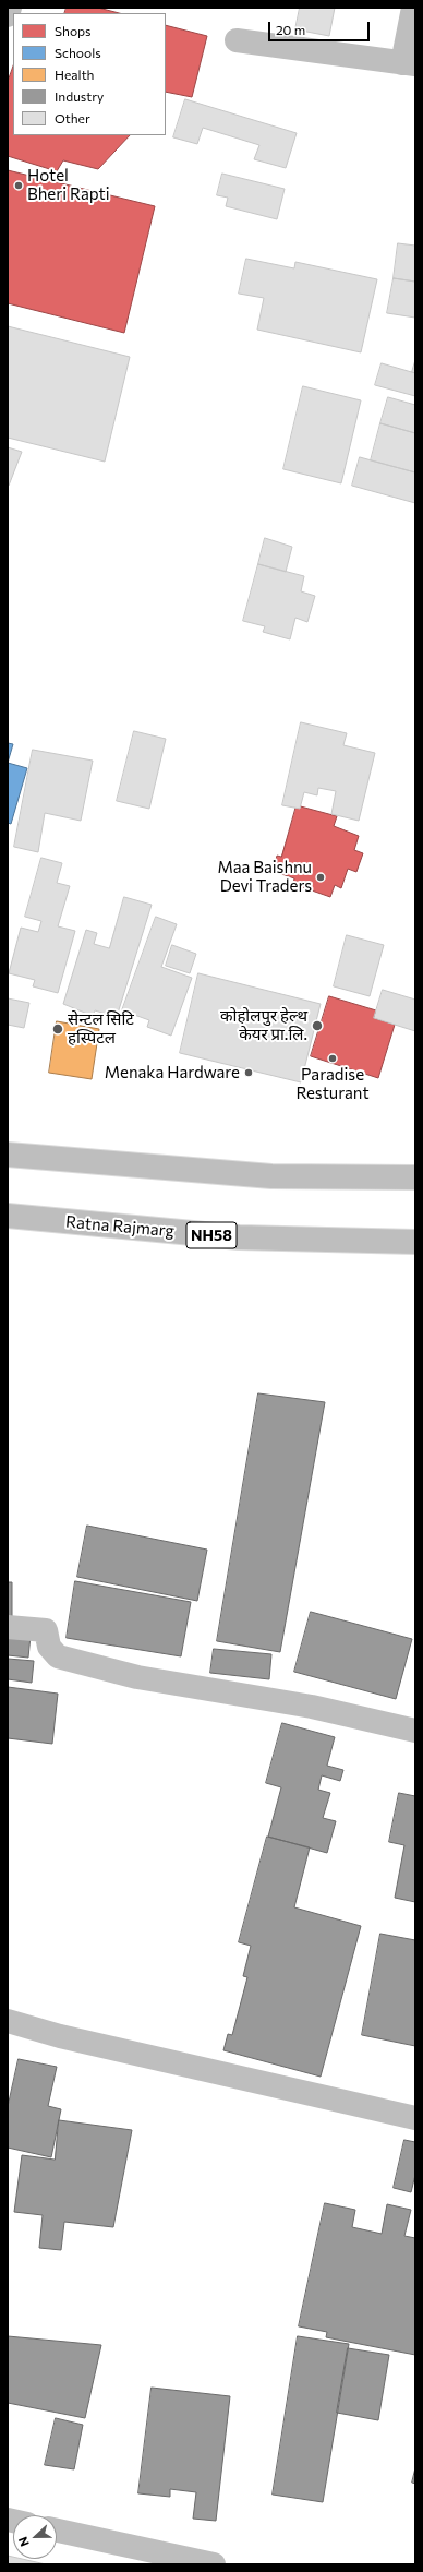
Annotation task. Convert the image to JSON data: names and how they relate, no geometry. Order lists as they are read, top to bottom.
{
  "streets": {
    "main road": ["Ratna Rajmarg", "NH58"]
  },
  "places": [
    "Hotel Bheri Rapti",
    "Maa Baishnu Devi Traders",
    "काेहाेलपुर हेल्थ केयर प्रा.लि.",
    "सेन्टल सिटि हस्पिटल",
    "Paradise Resturant",
    "Menaka Hardware"
  ],
  "legend": [
    "Shops",
    "Schools",
    "Health",
    "Industry",
    "Other"
  ],
  "scale_bar": "20 m",
  "north": "left"
}
